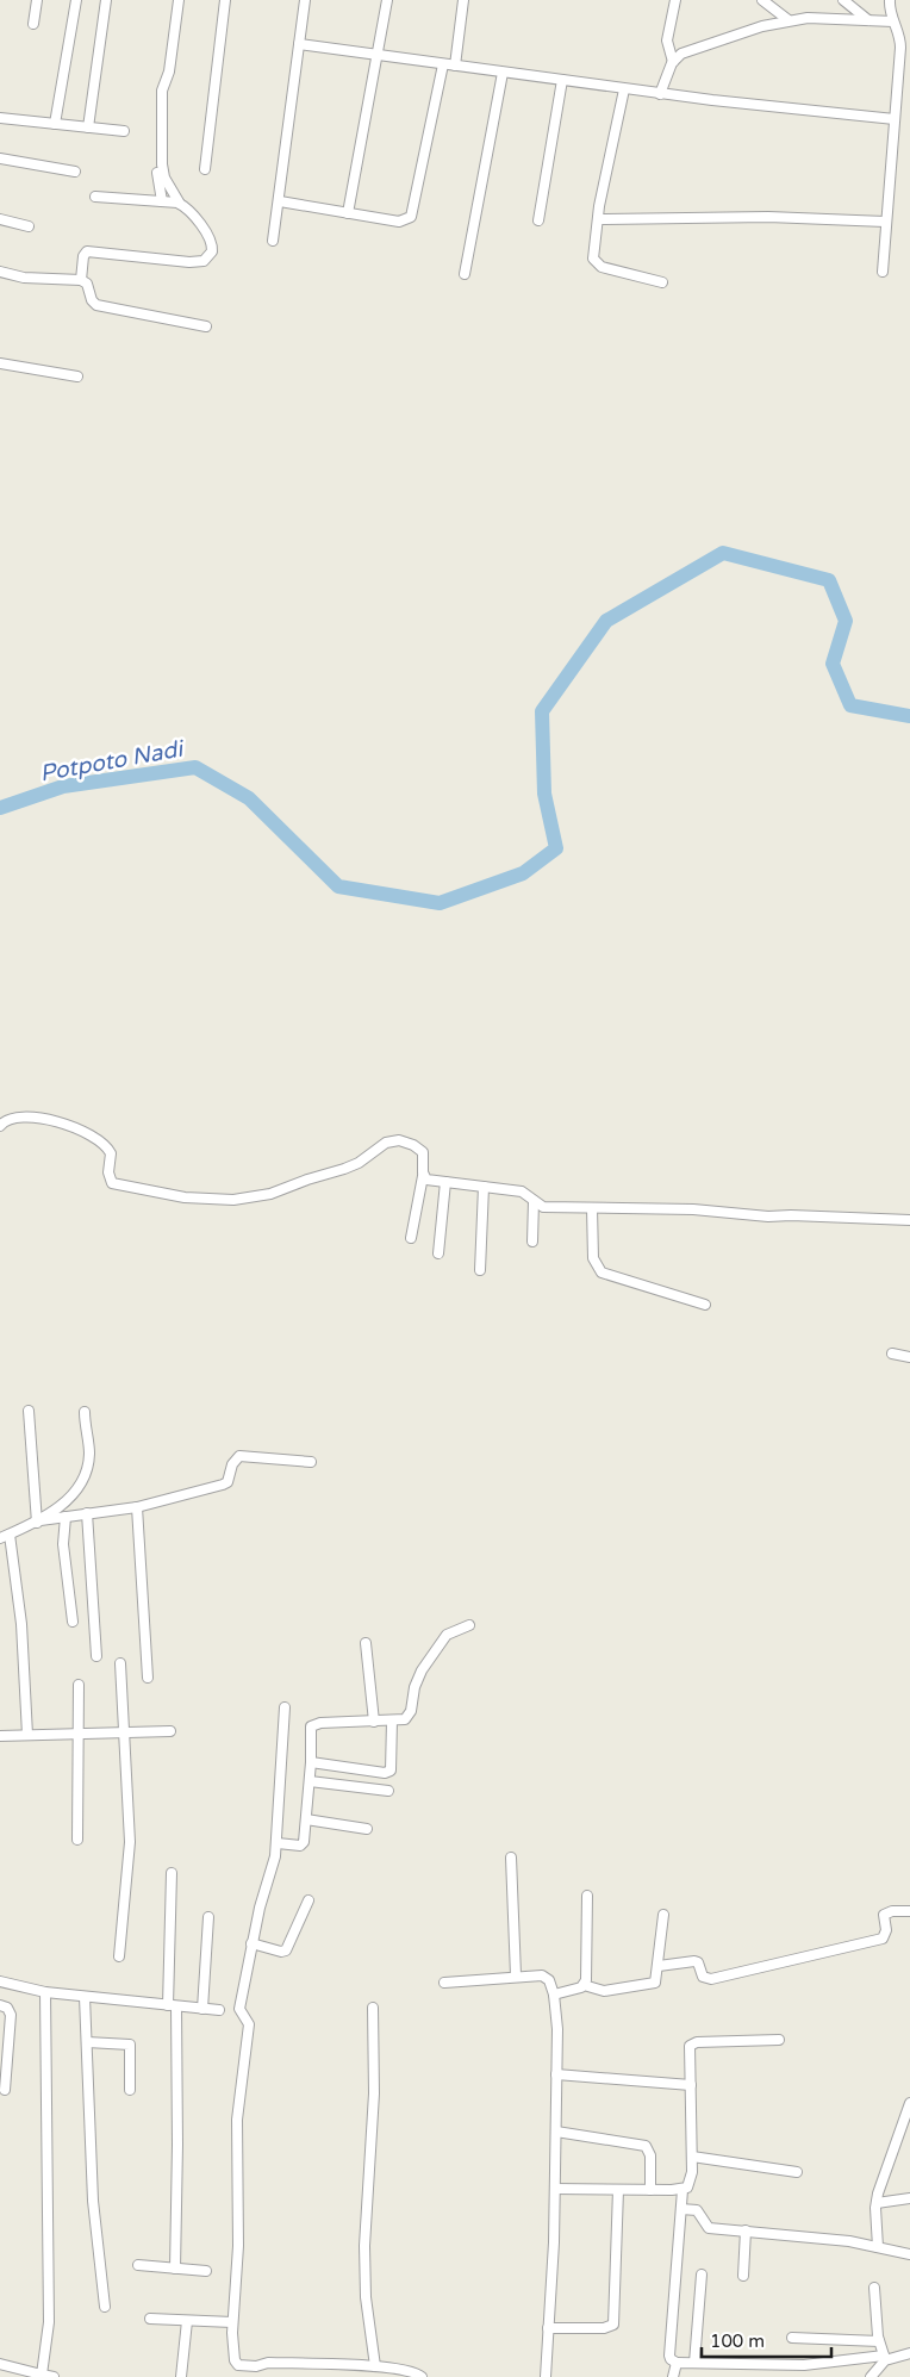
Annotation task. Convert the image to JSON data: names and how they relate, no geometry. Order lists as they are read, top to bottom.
{
  "water": ["Potpoto Nadi"],
  "scale_bar": "100 m"
}
